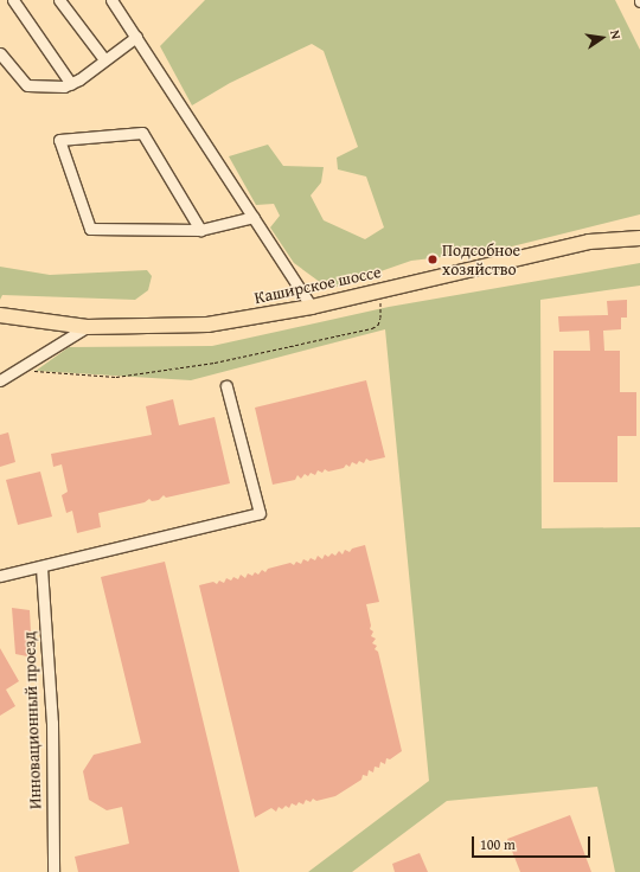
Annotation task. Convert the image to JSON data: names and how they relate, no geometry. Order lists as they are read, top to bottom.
{
  "streets": {
    "main road": ["Каширское шоссе"],
    "street": ["Инновационный проезд"]
  },
  "places": ["Подсобное хозяйство"],
  "scale_bar": "100 m",
  "north": "right"
}
